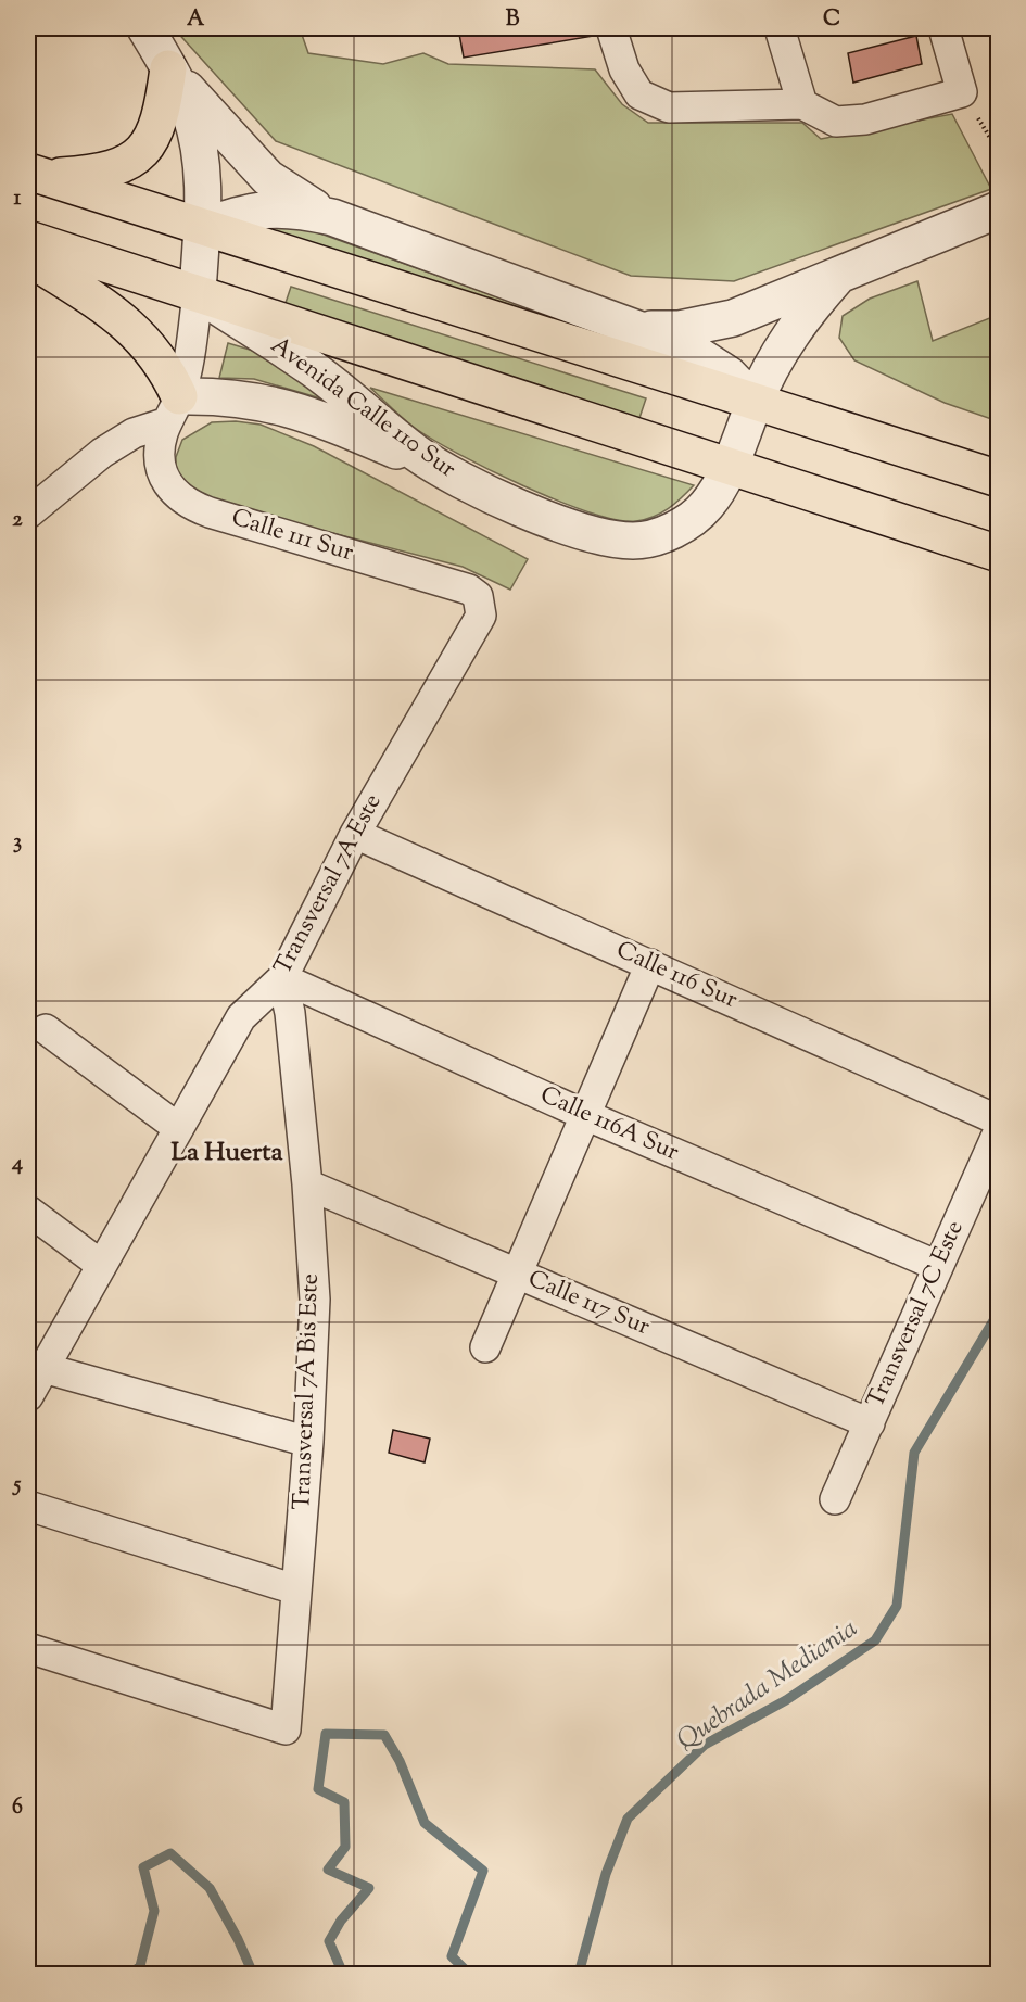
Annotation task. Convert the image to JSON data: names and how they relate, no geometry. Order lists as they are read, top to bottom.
{
  "streets": {
    "highway": ["Avenida Calle 110 Sur"],
    "street": [
      "Calle 111 Sur",
      "Transversal 7A Este",
      "Calle 116 Sur",
      "Calle 116A Sur",
      "Calle 117 Sur",
      "Transversal 7C Este",
      "Transversal 7A Bis Este"
    ]
  },
  "crossings": [
    ["Avenida Calle 110 Sur", "Calle 111 Sur"],
    ["Calle 111 Sur", "Transversal 7A Este"],
    ["Transversal 7A Este", "Calle 116 Sur"],
    ["Transversal 7A Este", "Calle 116A Sur"],
    ["Transversal 7A Este", "Transversal 7A Bis Este"],
    ["Calle 116A Sur", "Transversal 7C Este"],
    ["Calle 116A Sur", "Transversal 7A Bis Este"],
    ["Calle 117 Sur", "Transversal 7C Este"],
    ["Calle 117 Sur", "Transversal 7A Bis Este"]
  ],
  "districts": ["La Huerta"],
  "water": ["Quebrada Mediania"],
  "grid": {
    "columns": ["A", "B", "C"],
    "rows": [
      "1",
      "2",
      "3",
      "4",
      "5",
      "6"
    ]
  }
}
